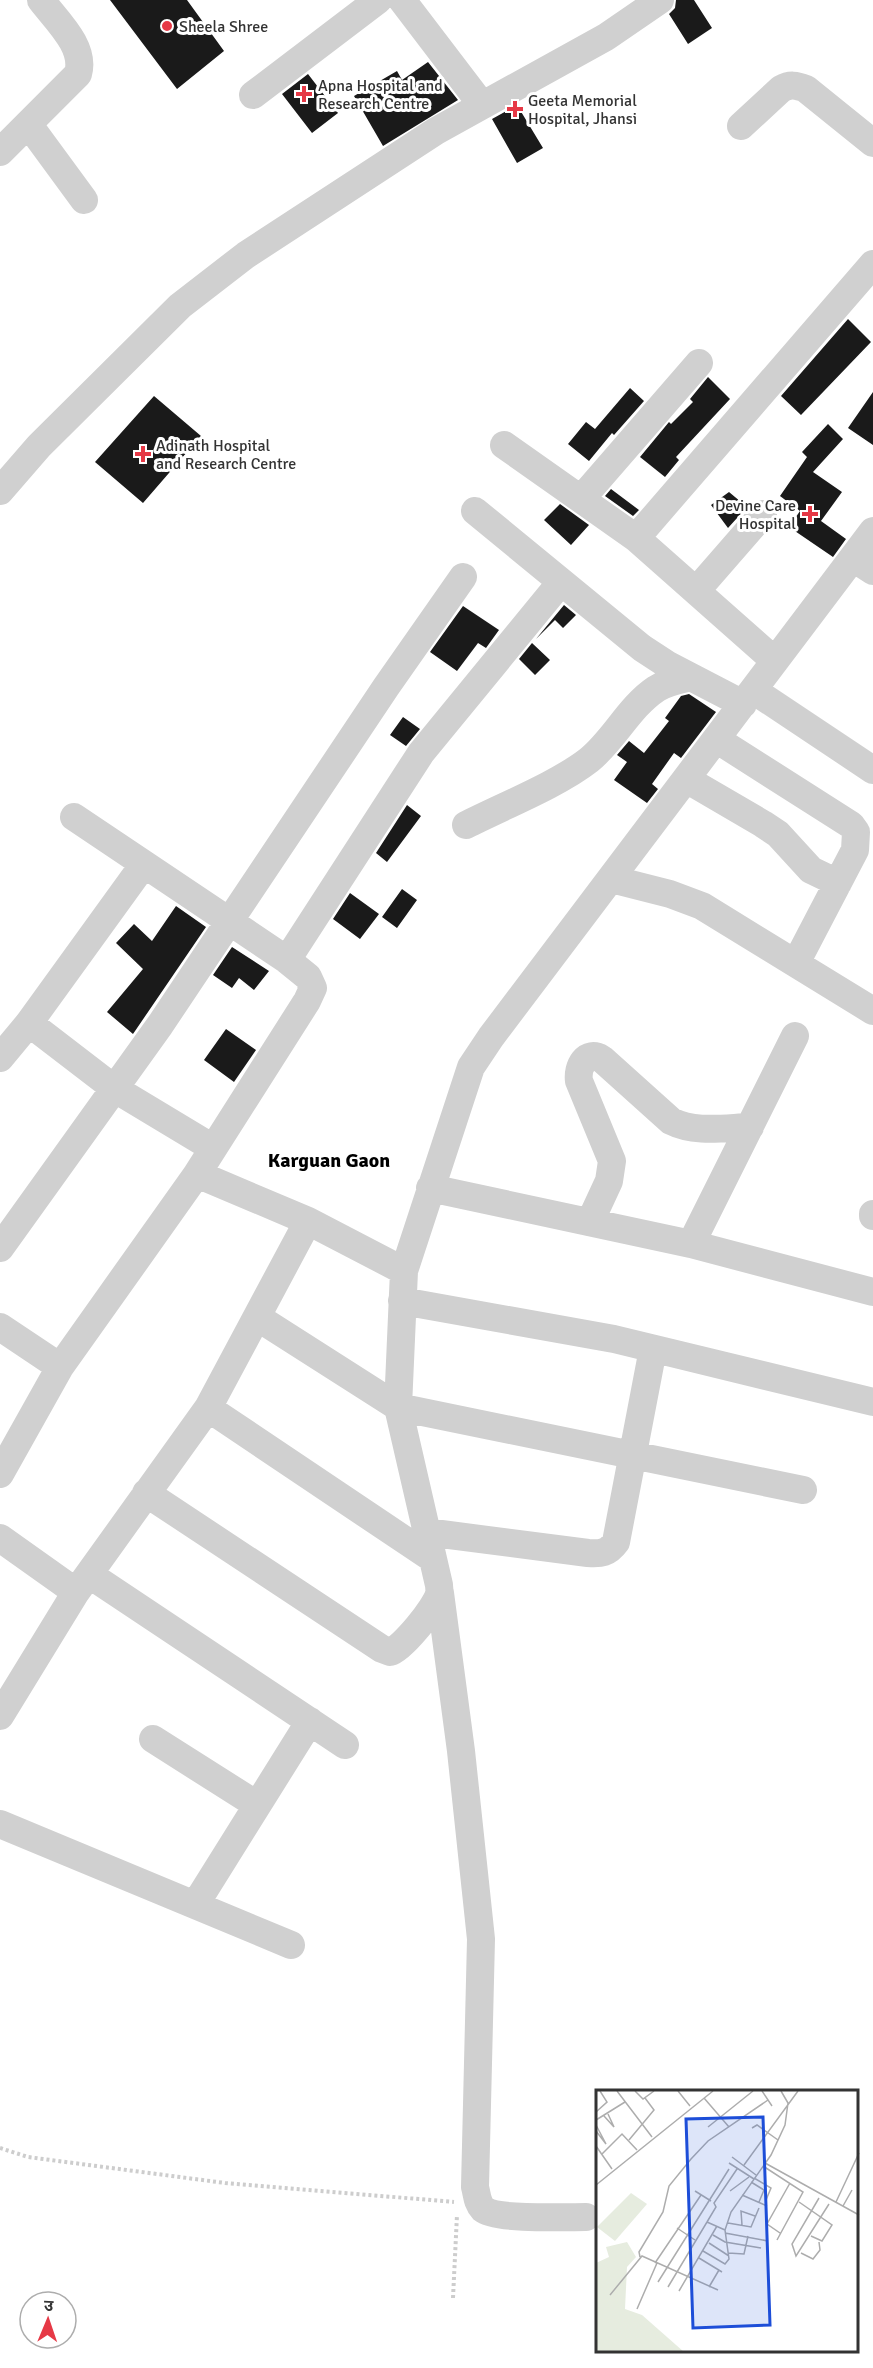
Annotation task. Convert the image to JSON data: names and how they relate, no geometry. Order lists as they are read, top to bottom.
{
  "districts": ["Karguan Gaon"],
  "places": {
    "other": ["Sheela Shree"],
    "health": [
      "Apna Hospital and Research Centre",
      "Geeta Memorial Hospital, Jhansi",
      "Adinath Hospital and Research Centre",
      "Devine Care Hospital"
    ]
  },
  "north": "top"
}
